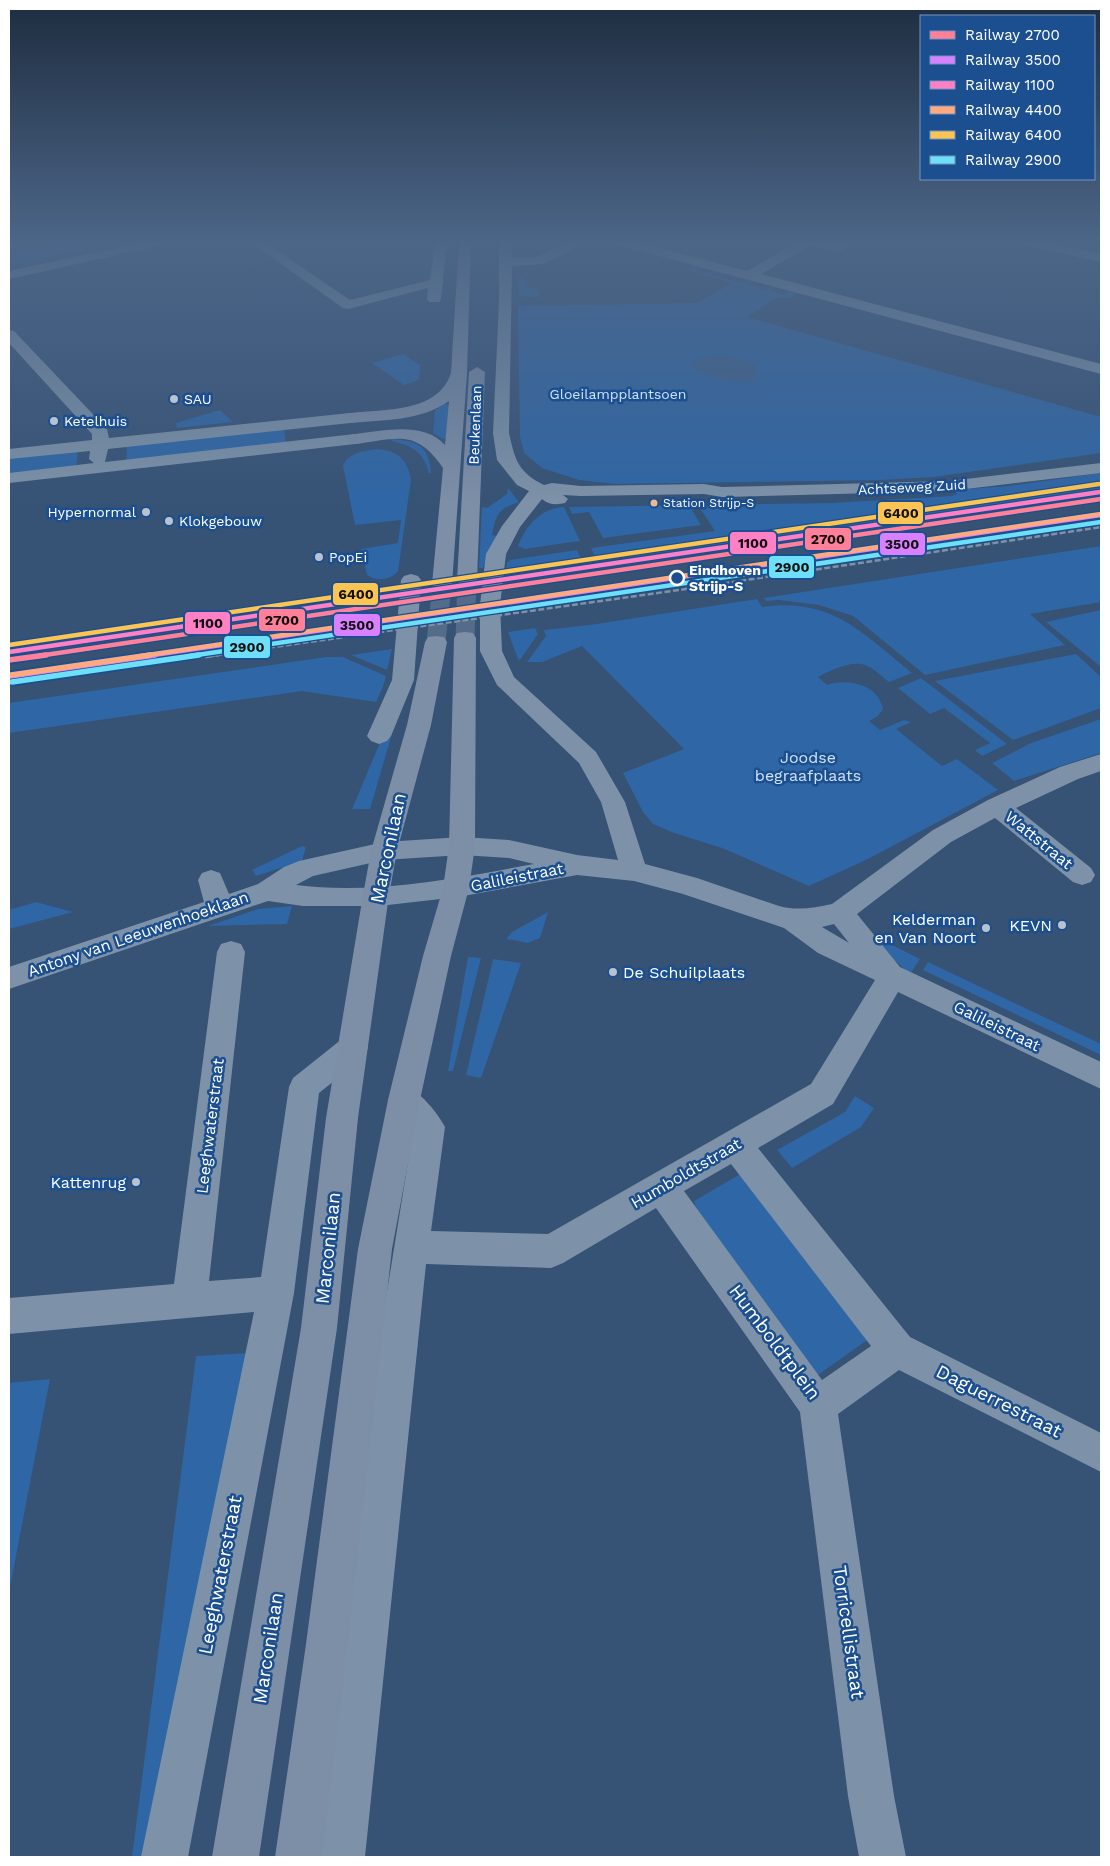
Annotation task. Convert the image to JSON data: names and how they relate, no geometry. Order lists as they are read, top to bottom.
{
  "streets": {
    "main road": ["Beukenlaan", "Marconilaan"],
    "street": [
      "Achtseweg Zuid",
      "Wattstraat",
      "Galileistraat",
      "Antony van Leeuwenhoeklaan",
      "Leeghwaterstraat",
      "Humboldtstraat",
      "Humboldtplein",
      "Daguerrestraat",
      "Torricellistraat"
    ]
  },
  "crossings": [
    ["Beukenlaan", "Achtseweg Zuid"],
    ["Marconilaan", "Galileistraat"],
    ["Marconilaan", "Antony van Leeuwenhoeklaan"],
    ["Marconilaan", "Leeghwaterstraat"],
    ["Galileistraat", "Antony van Leeuwenhoeklaan"],
    ["Galileistraat", "Humboldtstraat"],
    ["Humboldtstraat", "Humboldtplein"],
    ["Humboldtplein", "Daguerrestraat"],
    ["Humboldtplein", "Torricellistraat"]
  ],
  "parks": ["Gloeilampplantsoen", "Joodse begraafplaats"],
  "places": [
    "SAU",
    "Ketelhuis",
    "Station Strijp-S",
    "Hypernormal",
    "Klokgebouw",
    "PopEi",
    "Eindhoven Strijp-S",
    "KEVN",
    "Kelderman en Van Noort",
    "De Schuilplaats",
    "Kattenrug"
  ],
  "lines": [
    "rail line 6400",
    "rail line 1100",
    "rail line 2700",
    "rail line 4400",
    "rail line 3500",
    "rail line 2900"
  ],
  "legend": [
    "Railway 2700",
    "Railway 3500",
    "Railway 1100",
    "Railway 4400",
    "Railway 6400",
    "Railway 2900"
  ]
}
